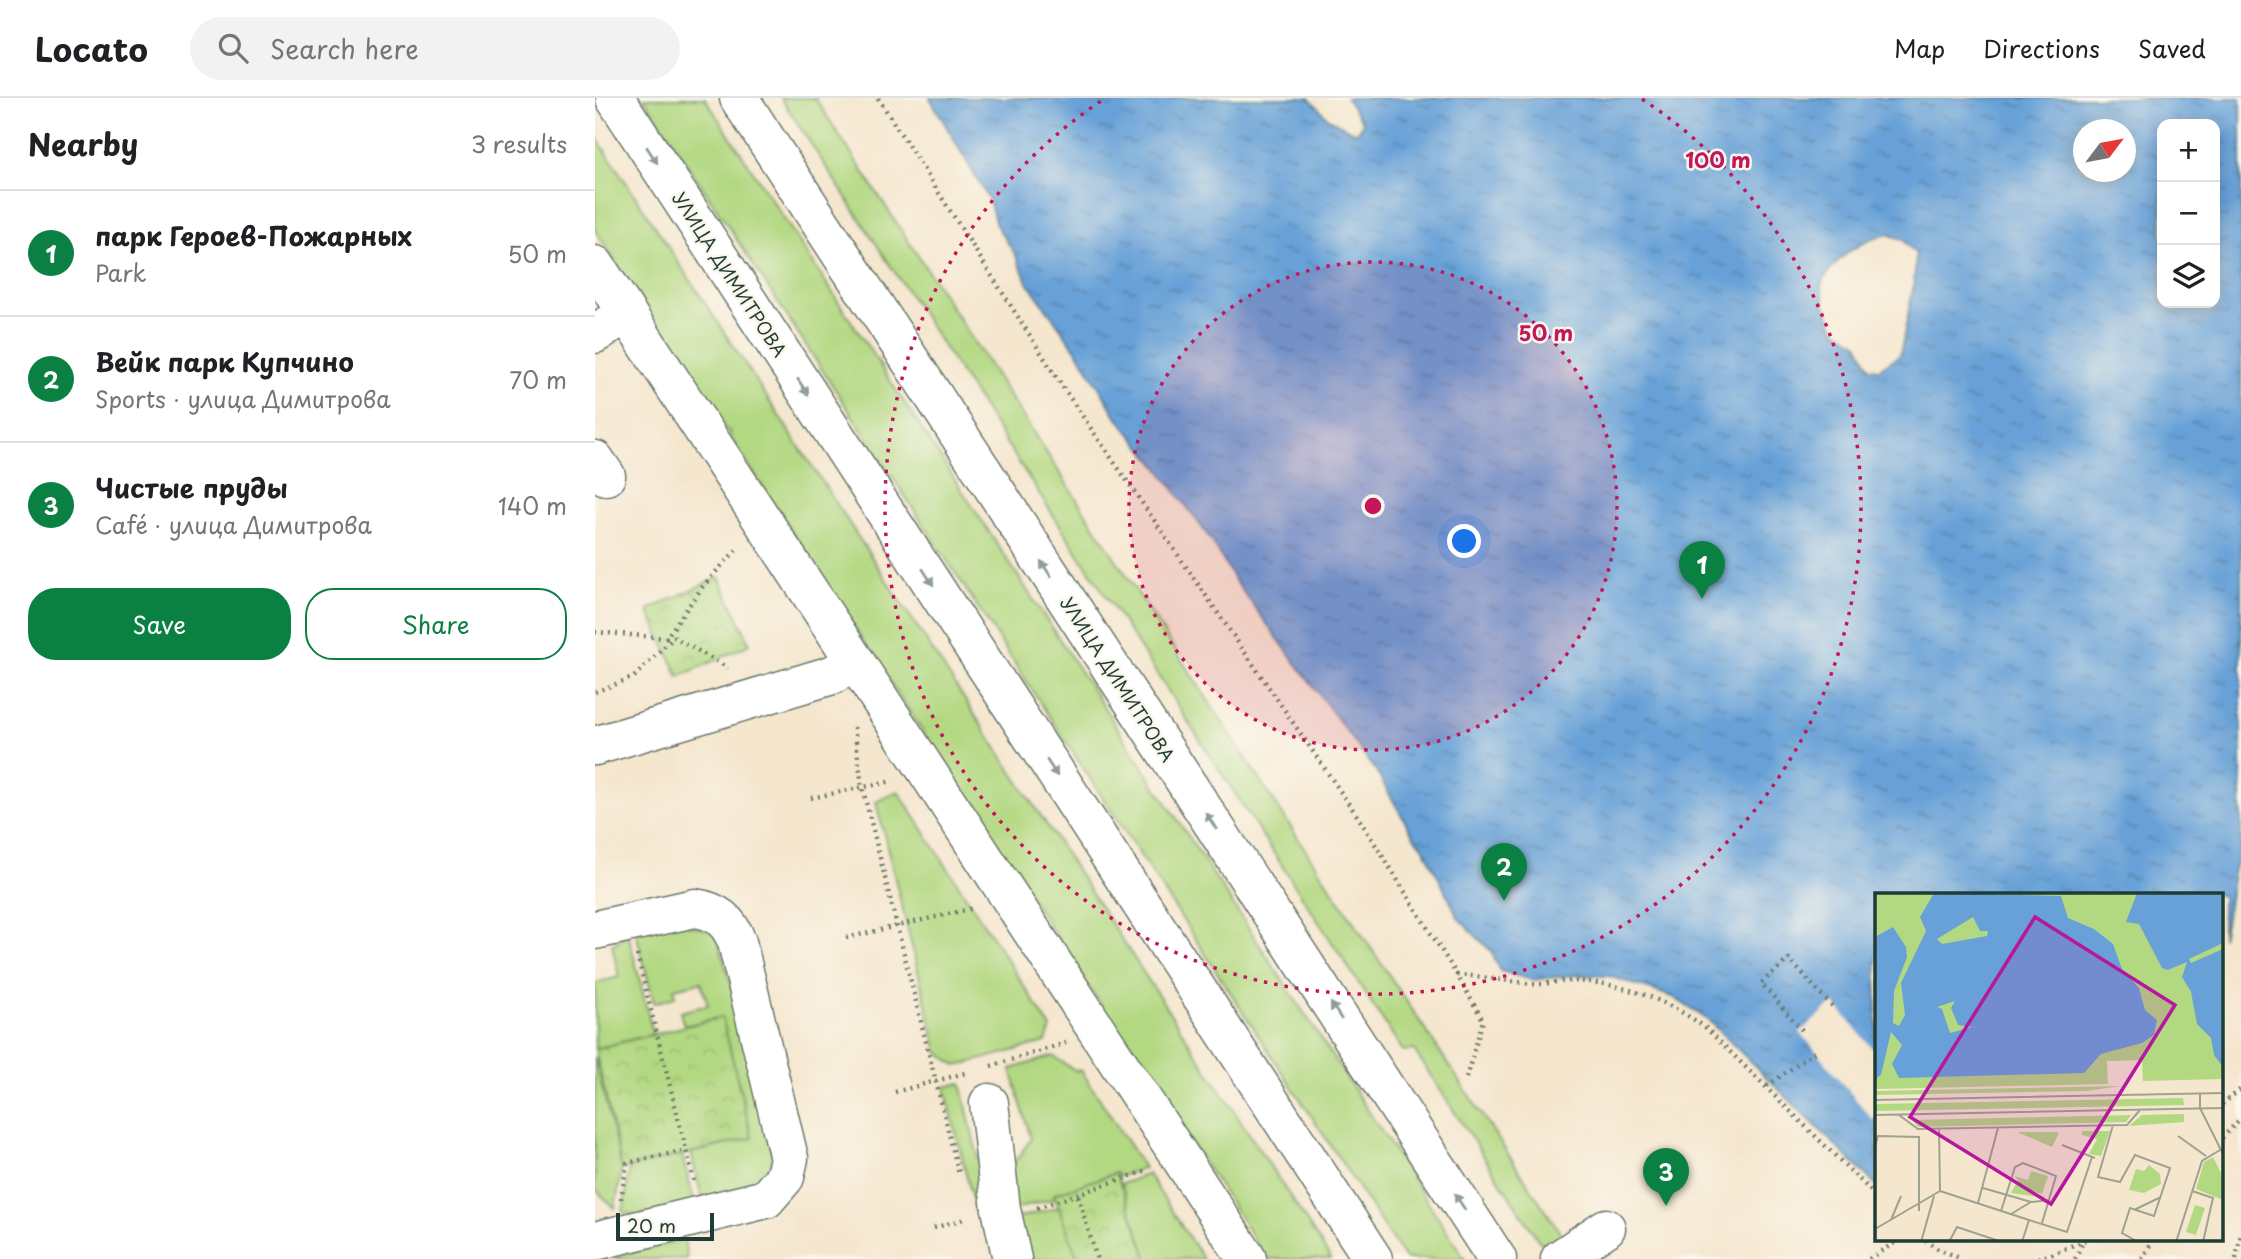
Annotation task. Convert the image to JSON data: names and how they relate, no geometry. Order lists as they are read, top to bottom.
{
  "streets": {
    "street": ["УЛИЦА ДИМИТРОВА"]
  },
  "scale_bar": "20 m",
  "north": "top right",
  "page": {
    "header": "Locato",
    "search": "Search here",
    "nav": ["Map", "Directions", "Saved"],
    "heading": ["Nearby", "3 results"],
    "map_buttons": ["+", "−"],
    "list": [
      {
        "mark": "1",
        "name": "парк Героев-Пожарных",
        "note": "Park",
        "value": "50 m"
      },
      {
        "mark": "2",
        "name": "Вейк парк Купчино",
        "note": "Sports · улица Димитрова",
        "value": "70 m"
      },
      {
        "mark": "3",
        "name": "Чистые пруды",
        "note": "Café · улица Димитрова",
        "value": "140 m"
      }
    ],
    "pins": ["1", "2", "3"],
    "buttons": ["Save", "Share"],
    "scale": "20 m"
  },
  "rings": ["100 m", "50 m"]
}
